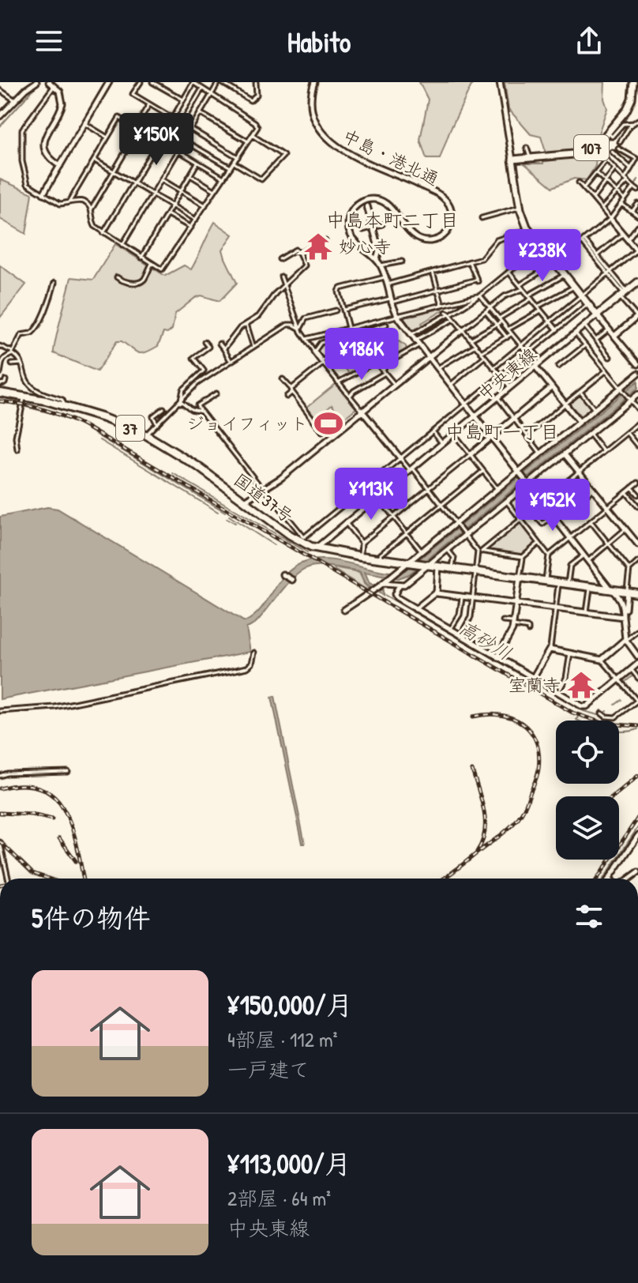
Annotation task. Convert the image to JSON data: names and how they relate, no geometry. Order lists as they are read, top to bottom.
{
  "streets": {
    "highway": ["37", "国道37号"],
    "main road": ["107"],
    "street": ["中島・港北通", "中央東線"]
  },
  "crossings": [
    ["中島・港北通", "中央東線"],
    ["中央東線", "国道37号"]
  ],
  "districts": ["中島本町二丁目", "中島町一丁目"],
  "water": ["高砂川"],
  "places": {
    "temple": ["妙心寺", "室蘭寺"],
    "sports": ["ジョイフィット"]
  },
  "page": {
    "header": "Habito",
    "price": [
      "¥150K",
      "¥238K",
      "¥186K",
      "¥113K",
      "¥152K"
    ],
    "heading": "5件の物件",
    "list": [
      {
        "name": "¥150,000/月",
        "note": "4部屋 · 112 m² · 一戸建て"
      },
      {
        "name": "¥113,000/月",
        "note": "2部屋 · 64 m² · 中央東線"
      }
    ]
  }
}
